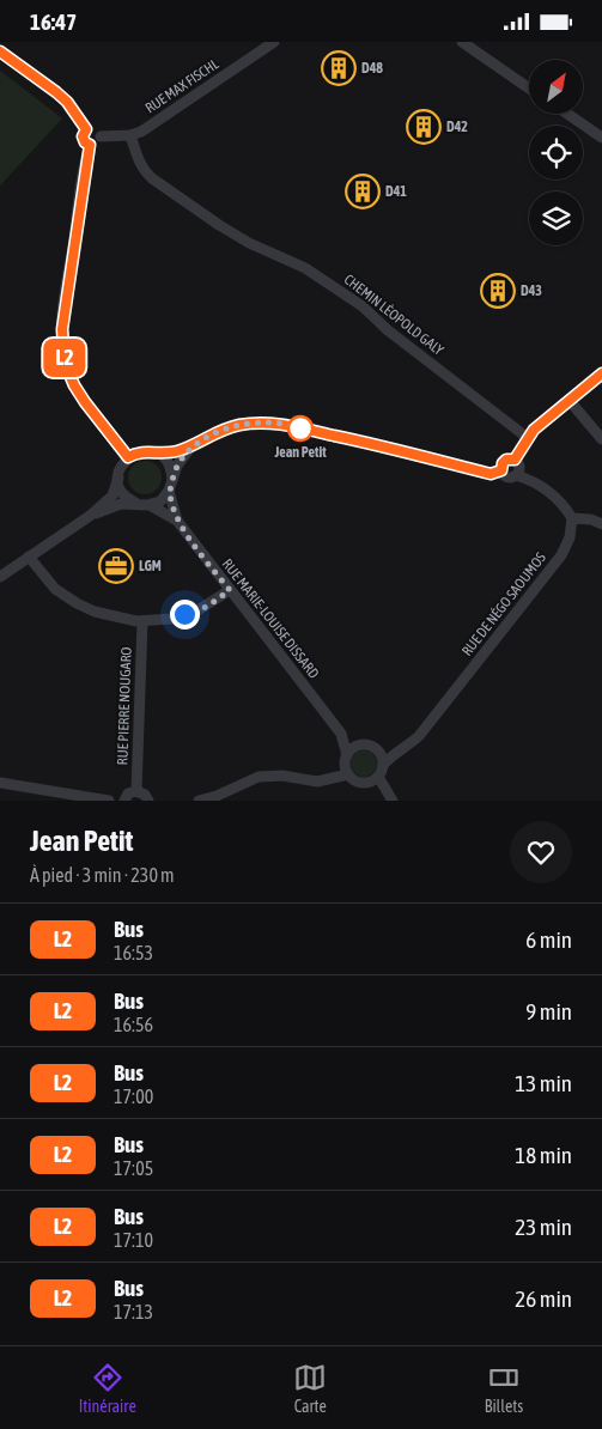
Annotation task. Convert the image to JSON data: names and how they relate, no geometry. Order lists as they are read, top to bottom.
{
  "streets": {
    "street": [
      "RUE MAX FISCHL",
      "CHEMIN LÉOPOLD GALY",
      "RUE DE NÉGO SAOUMOS",
      "RUE MARIE-LOUISE DISSARD",
      "RUE PIERRE NOUGARO"
    ]
  },
  "crossings": [
    ["RUE MAX FISCHL", "CHEMIN LÉOPOLD GALY"],
    ["RUE DE NÉGO SAOUMOS", "RUE MARIE-LOUISE DISSARD"]
  ],
  "places": {
    "building": [
      "D48",
      "D42",
      "D41",
      "D43"
    ],
    "other": ["Jean Petit"],
    "office": ["LGM"]
  },
  "lines": ["bus line L2"],
  "north": "top right",
  "page": {
    "status": "16:47",
    "on_map": "L2",
    "heading": ["Jean Petit", "À pied · 3 min · 230 m"],
    "list": [
      {
        "mark": "L2",
        "name": "Bus",
        "note": "16:53",
        "value": "6 min"
      },
      {
        "mark": "L2",
        "name": "Bus",
        "note": "16:56",
        "value": "9 min"
      },
      {
        "mark": "L2",
        "name": "Bus",
        "note": "17:00",
        "value": "13 min"
      },
      {
        "mark": "L2",
        "name": "Bus",
        "note": "17:05",
        "value": "18 min"
      },
      {
        "mark": "L2",
        "name": "Bus",
        "note": "17:10",
        "value": "23 min"
      },
      {
        "mark": "L2",
        "name": "Bus",
        "note": "17:13",
        "value": "26 min"
      }
    ],
    "tabs": ["Itinéraire", "Carte", "Billets"]
  }
}
